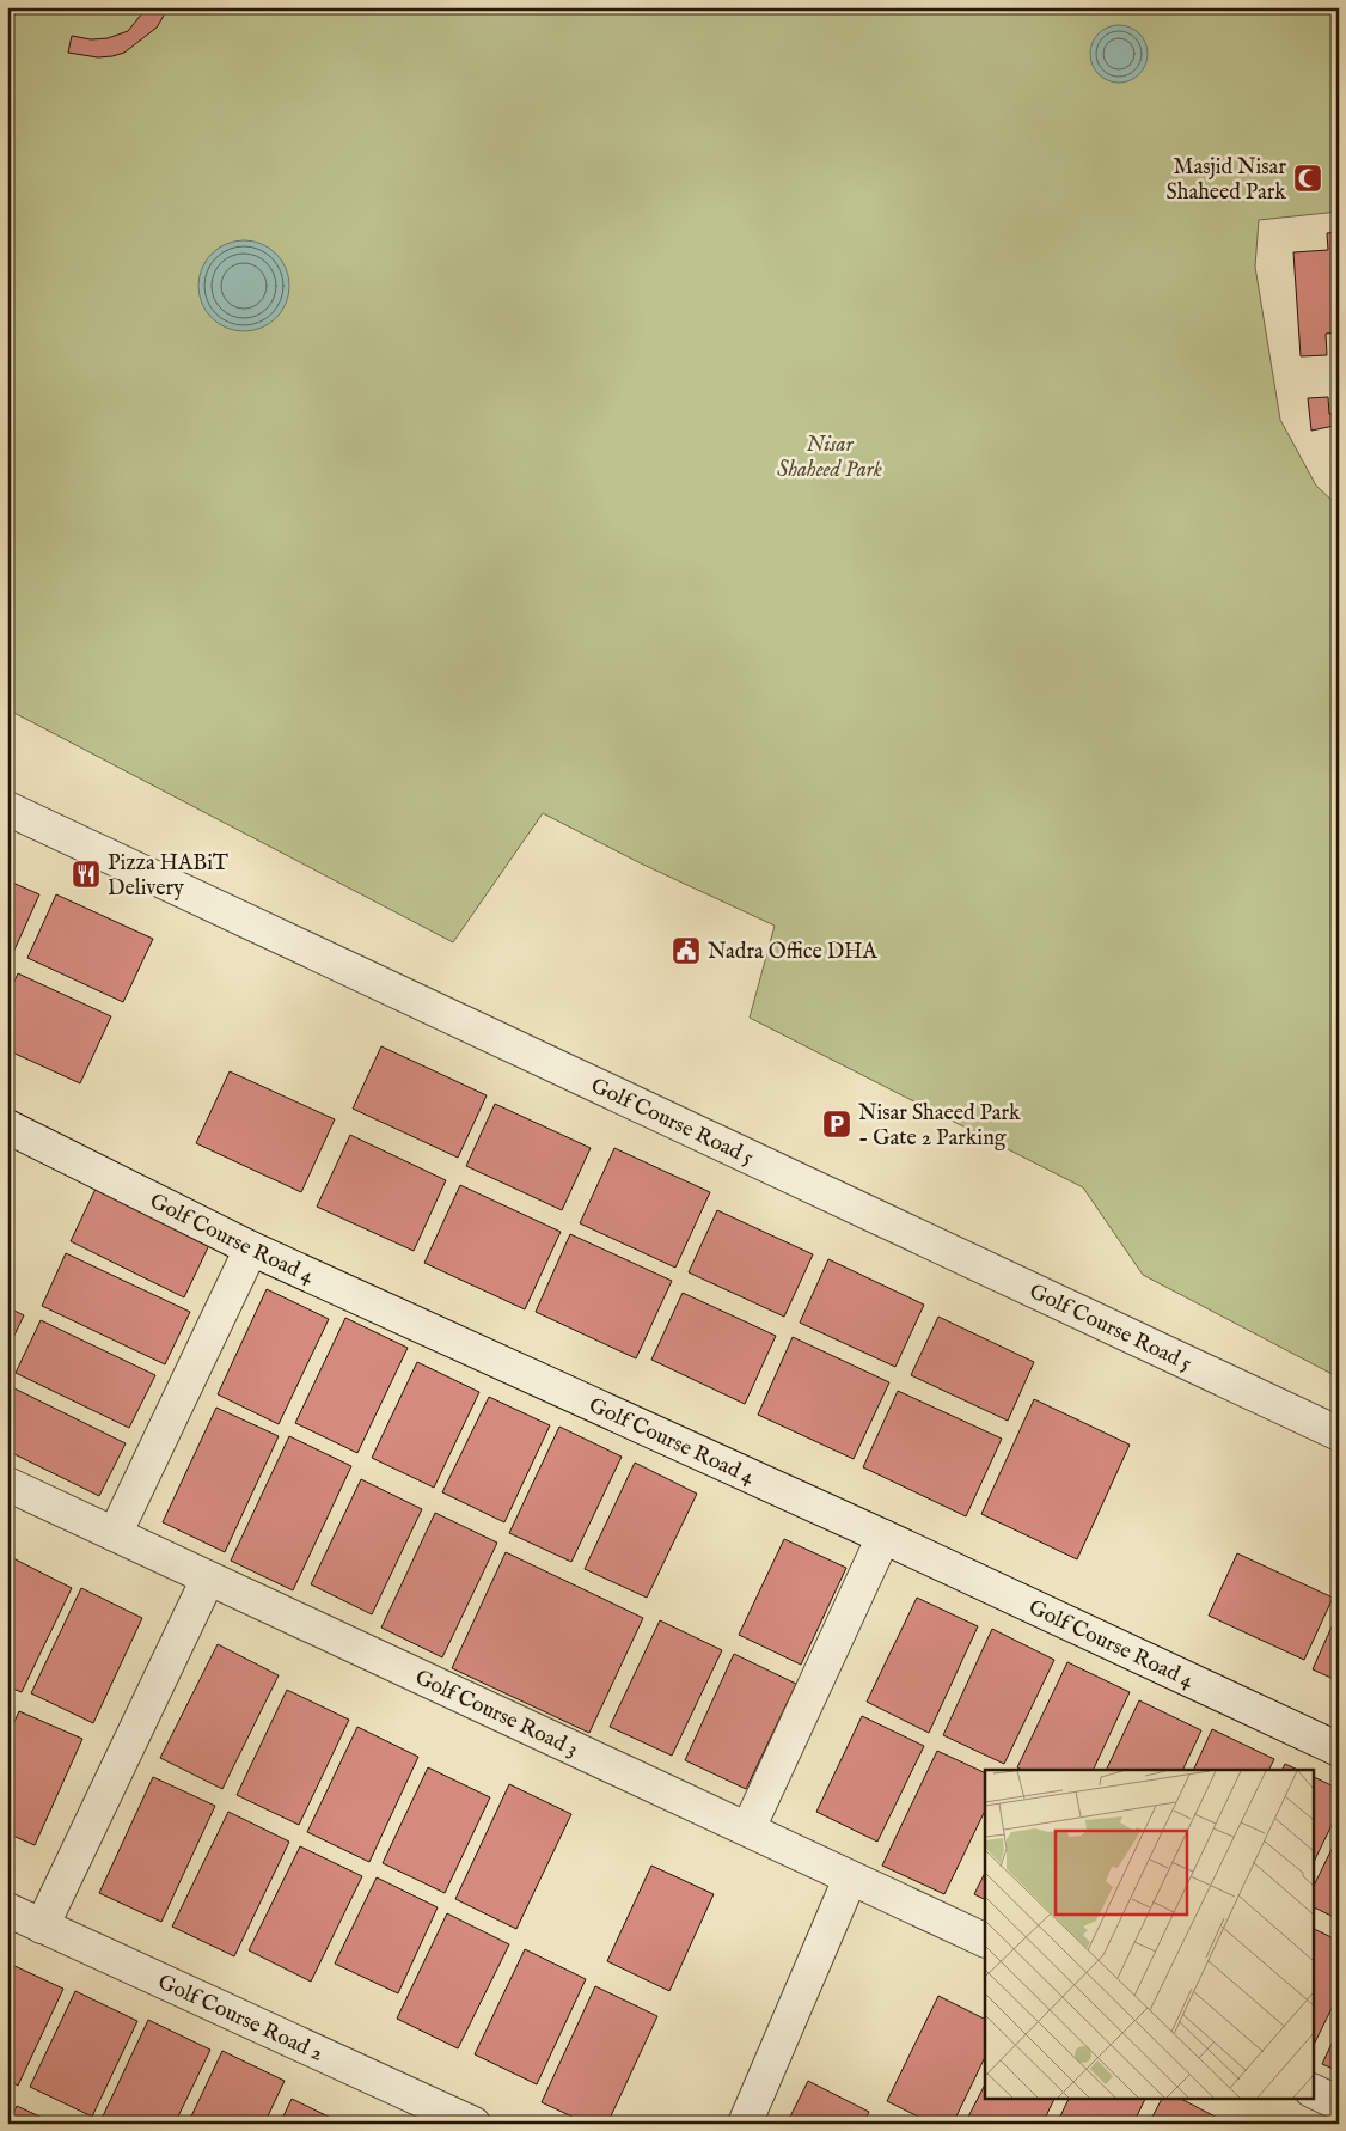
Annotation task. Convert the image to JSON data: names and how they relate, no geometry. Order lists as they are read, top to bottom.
{
  "streets": {
    "street": [
      "Golf Course Road 5",
      "Golf Course Road 4",
      "Golf Course Road 3",
      "Golf Course Road 2"
    ]
  },
  "parks": ["Nisar Shaheed Park"],
  "places": {
    "mosque": ["Masjid Nisar Shaheed Park"],
    "restaurant": ["Pizza HABiT Delivery"],
    "public building": ["Nadra Office DHA"],
    "parking": ["Nisar Shaeed Park - Gate 2 Parking"]
  }
}
